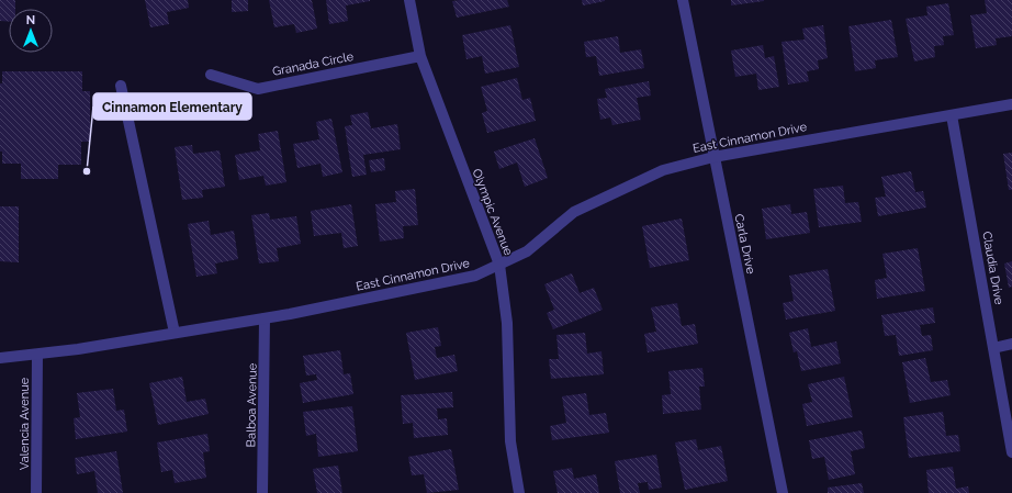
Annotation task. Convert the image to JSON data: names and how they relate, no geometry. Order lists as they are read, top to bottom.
{
  "streets": {
    "street": [
      "Granada Circle",
      "East Cinnamon Drive",
      "Olympic Avenue",
      "Carla Drive",
      "Claudia Drive",
      "Balboa Avenue",
      "Valencia Avenue"
    ]
  },
  "crossings": [
    ["Granada Circle", "Olympic Avenue"],
    ["East Cinnamon Drive", "Olympic Avenue"],
    ["East Cinnamon Drive", "Carla Drive"],
    ["East Cinnamon Drive", "Claudia Drive"],
    ["East Cinnamon Drive", "Balboa Avenue"],
    ["East Cinnamon Drive", "Valencia Avenue"]
  ],
  "places": ["Cinnamon Elementary"],
  "north": "top"
}
